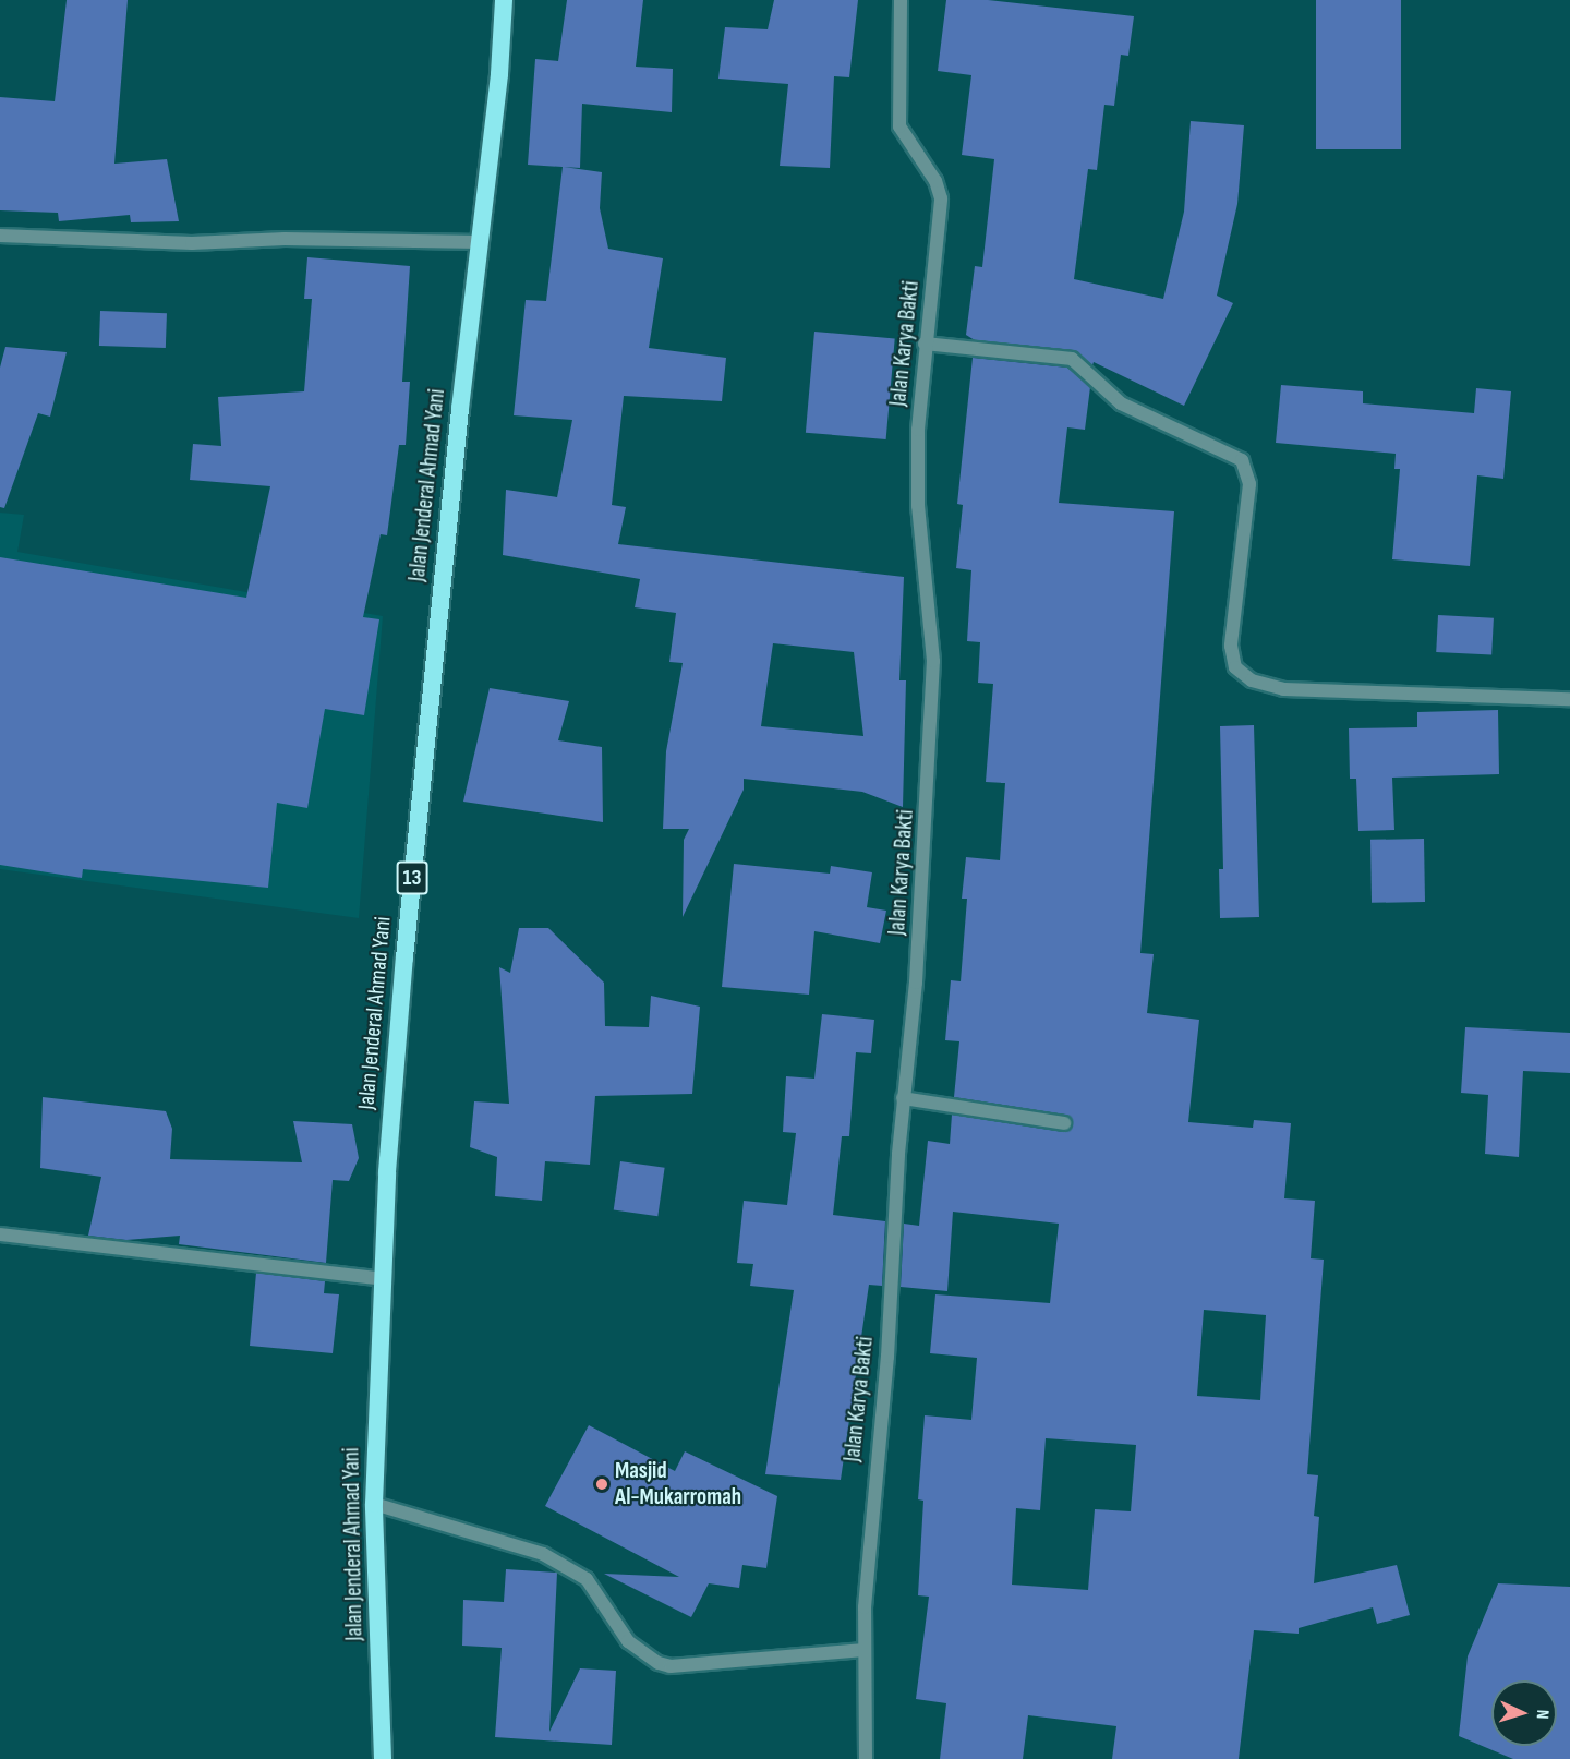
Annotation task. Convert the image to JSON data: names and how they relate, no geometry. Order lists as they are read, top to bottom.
{
  "streets": {
    "highway": ["Jalan Jenderal Ahmad Yani", "13"],
    "street": ["Jalan Karya Bakti"]
  },
  "places": ["Masjid Al-Mukarromah"],
  "north": "right"
}
